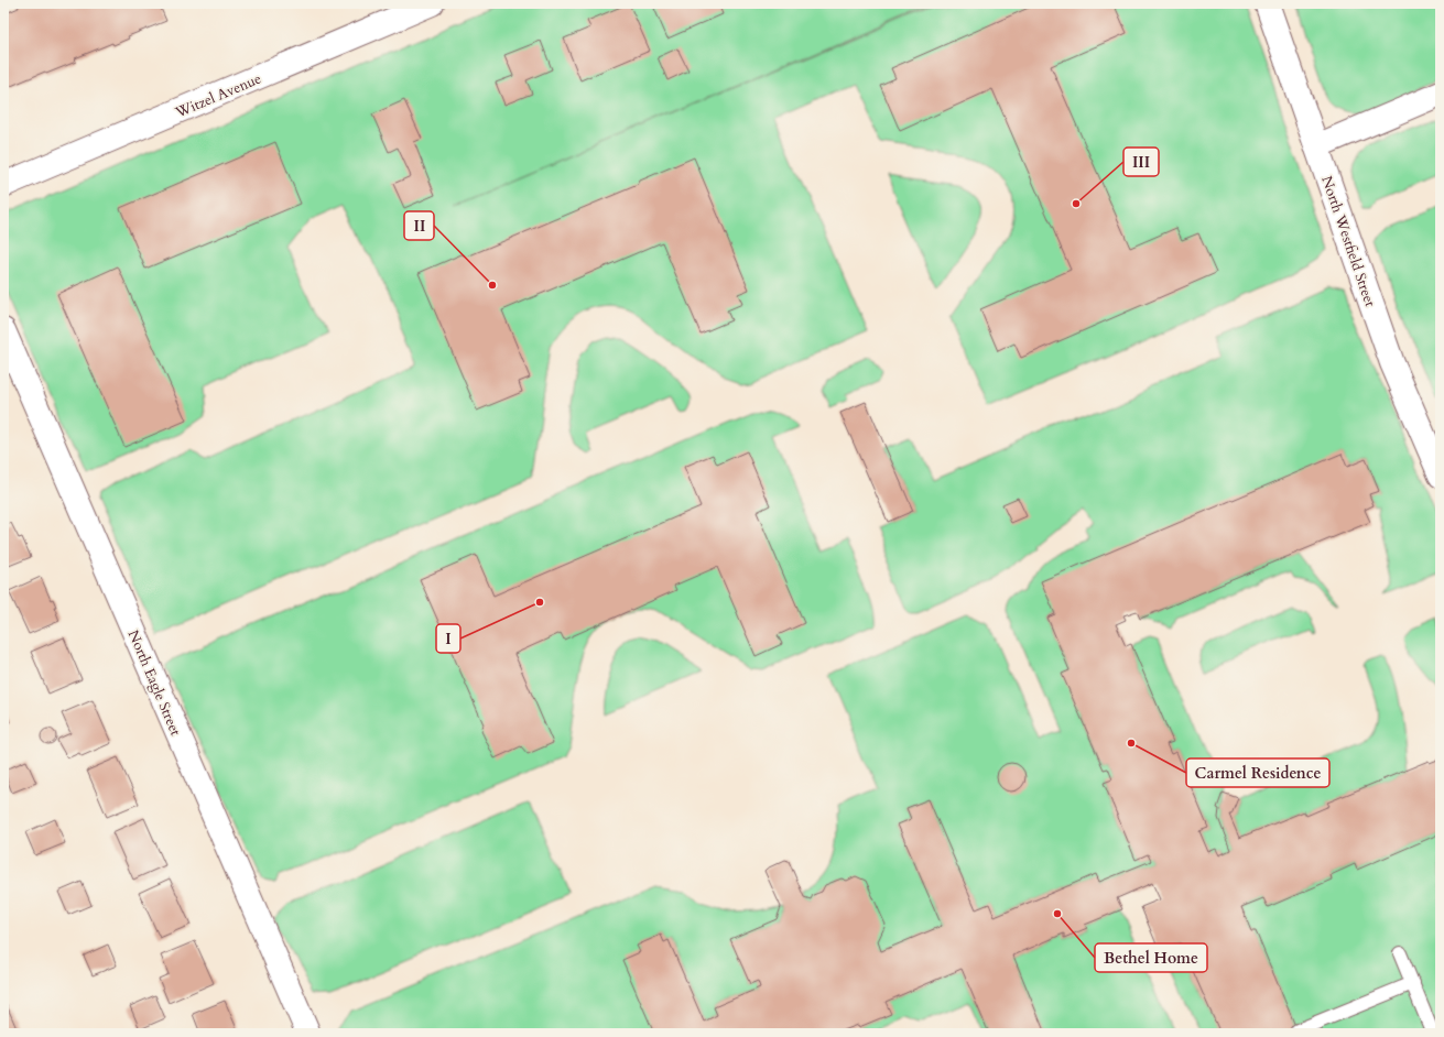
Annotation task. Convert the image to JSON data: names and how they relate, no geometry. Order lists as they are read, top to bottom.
{
  "streets": {
    "street": ["Witzel Avenue", "North Westfield Street", "North Eagle Street"]
  },
  "places": [
    "III",
    "II",
    "I",
    "Carmel Residence",
    "Bethel Home"
  ]
}
